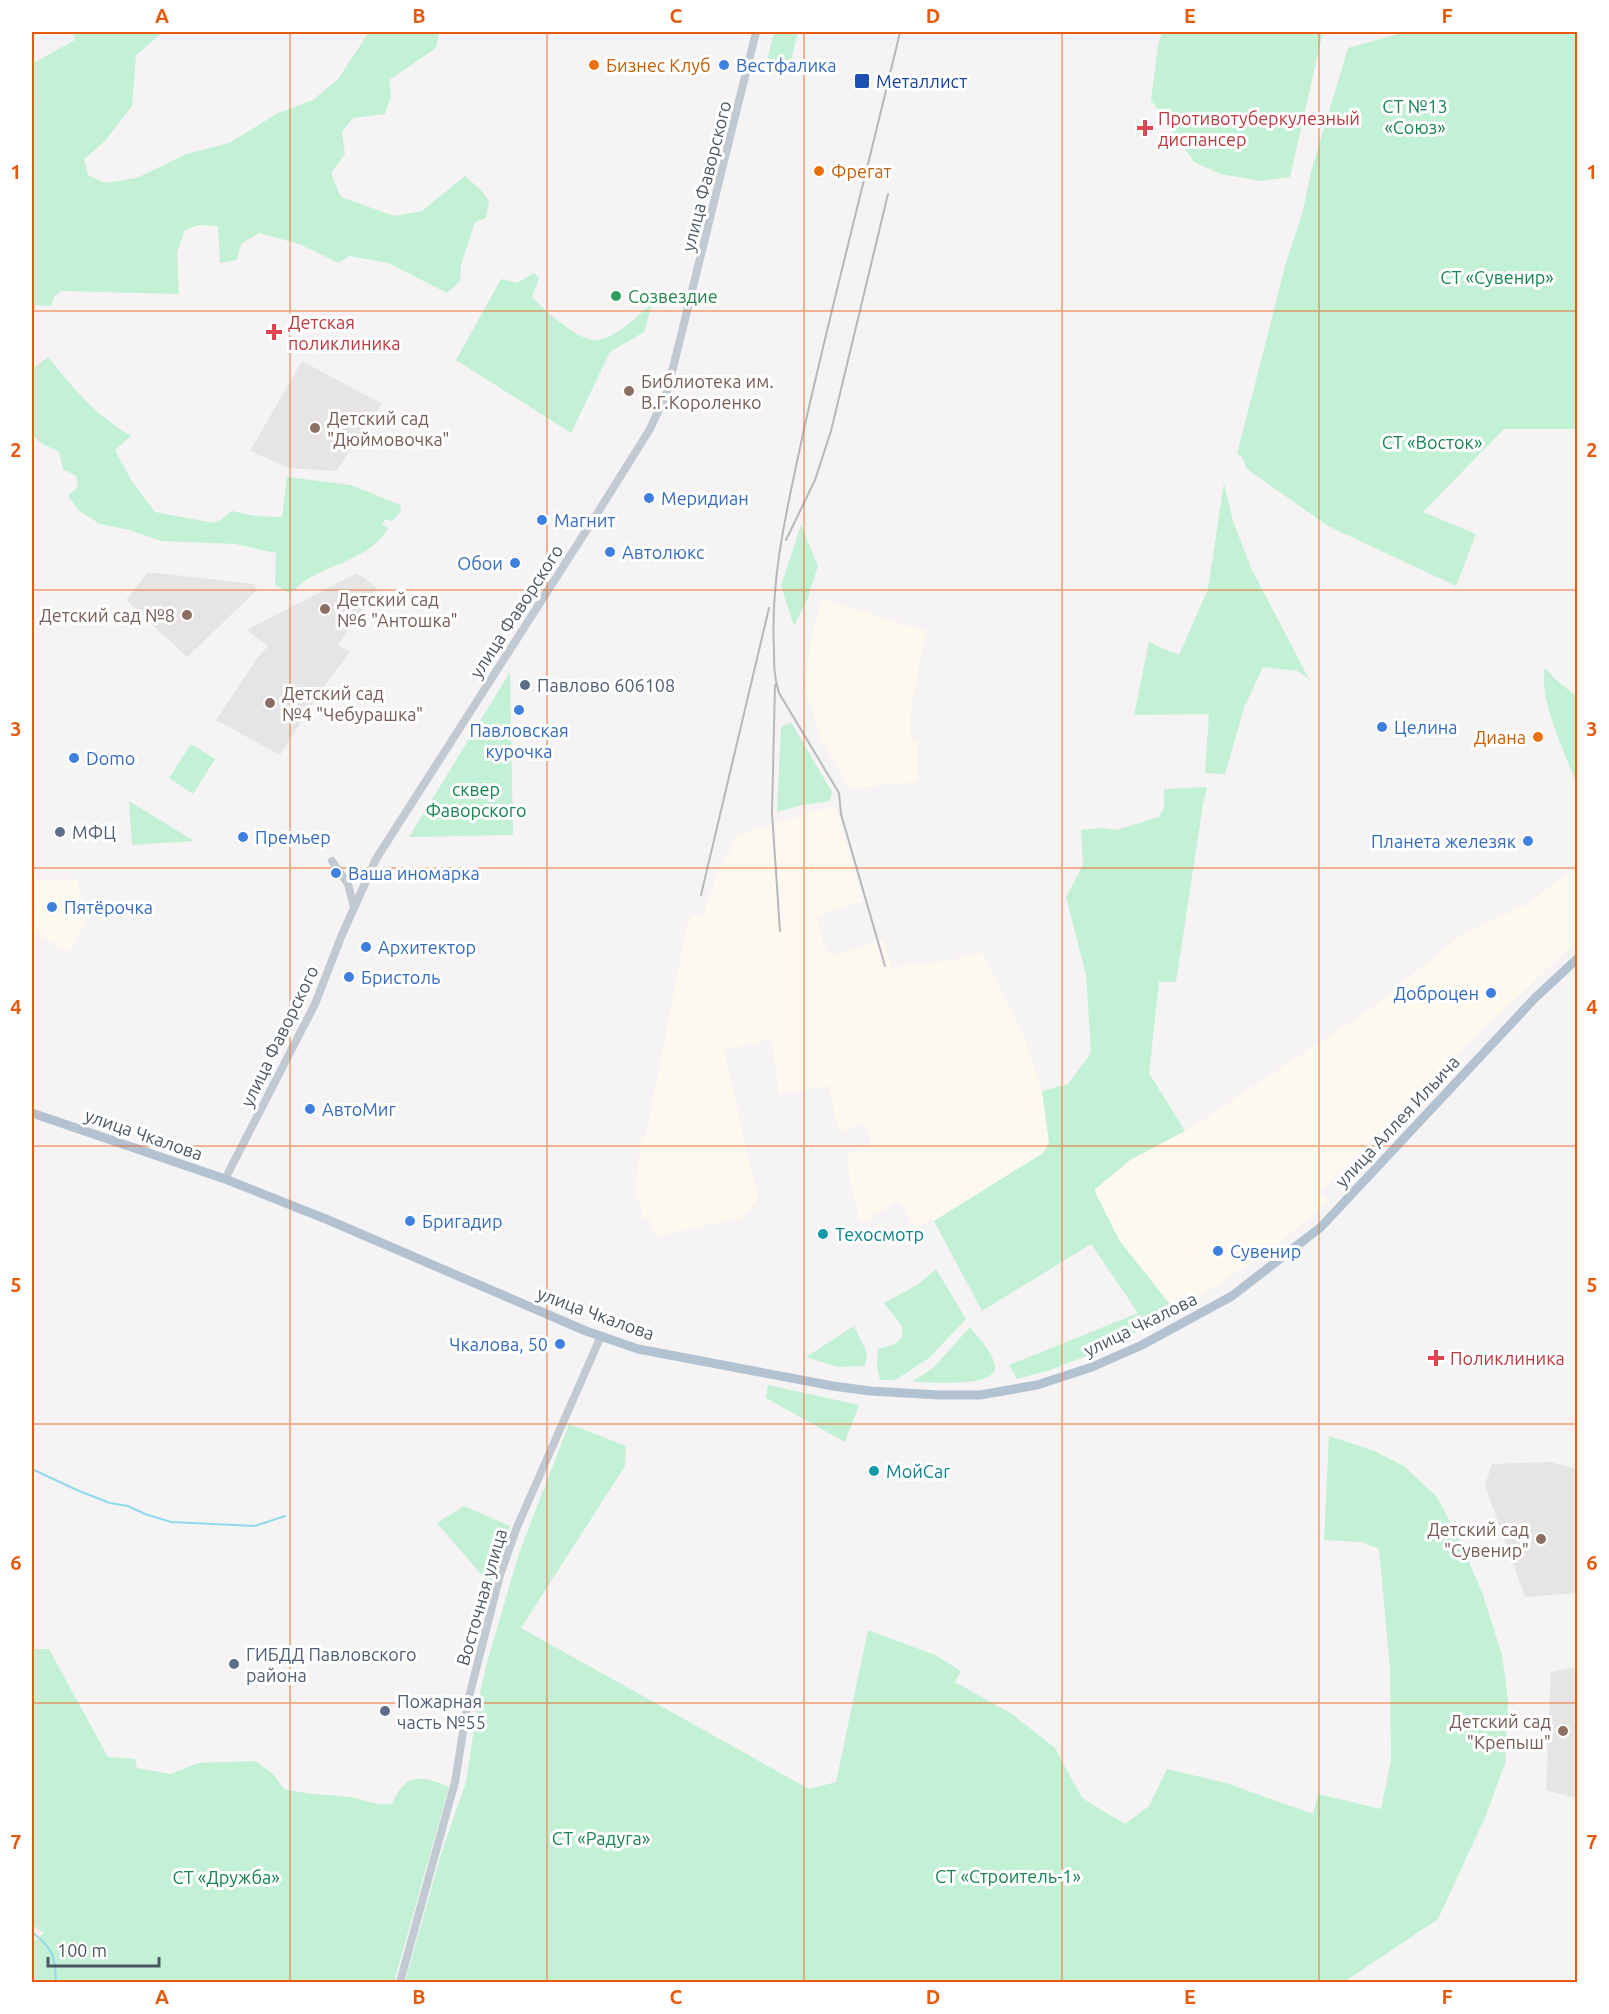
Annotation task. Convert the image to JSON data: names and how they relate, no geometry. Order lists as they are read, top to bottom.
{
  "streets": {
    "main road": ["улица Аллея Ильича", "улица Чкалова"],
    "street": ["улица Фаворского", "Восточная улица"]
  },
  "crossings": [
    ["улица Фаворского", "улица Чкалова"],
    ["улица Аллея Ильича", "улица Чкалова"],
    ["улица Чкалова", "Восточная улица"]
  ],
  "parks": [
    "СТ №13 «Союз»",
    "СТ «Сувенир»",
    "СТ «Восток»",
    "сквер Фаворского",
    "СТ «Радуга»",
    "СТ «Строитель-1»",
    "СТ «Дружба»"
  ],
  "places": {
    "other": [
      "Бизнес Клуб",
      "Вестфалика",
      "Фрегат",
      "Созвездие",
      "Библиотека им. В.Г.Короленко",
      "Детский сад \"Дюймовочка\"",
      "Меридиан",
      "Магнит",
      "Автолюкс",
      "Обои",
      "Детский сад №6 \"Антошка\"",
      "Детский сад №8",
      "Павлово 606108",
      "Детский сад №4 \"Чебурашка\"",
      "Павловская курочка",
      "Целина",
      "Диана",
      "Domo",
      "МФЦ",
      "Премьер",
      "Планета железяк",
      "Ваша иномарка",
      "Пятёрочка",
      "Архитектор",
      "Бристоль",
      "Доброцен",
      "АвтоМиг",
      "Бригадир",
      "Техосмотр",
      "Сувенир",
      "Чкалова, 50",
      "МойCar",
      "Детский сад \"Сувенир\"",
      "ГИБДД Павловского района",
      "Пожарная часть №55",
      "Детский сад \"Крепыш\""
    ],
    "transit": ["Металлист"],
    "health": ["Противотуберкулезный диспансер", "Детская поликлиника", "Поликлиника"]
  },
  "scale_bar": "100 m",
  "grid": {
    "columns": [
      "A",
      "B",
      "C",
      "D",
      "E",
      "F"
    ],
    "rows": [
      "1",
      "2",
      "3",
      "4",
      "5",
      "6",
      "7"
    ]
  }
}
